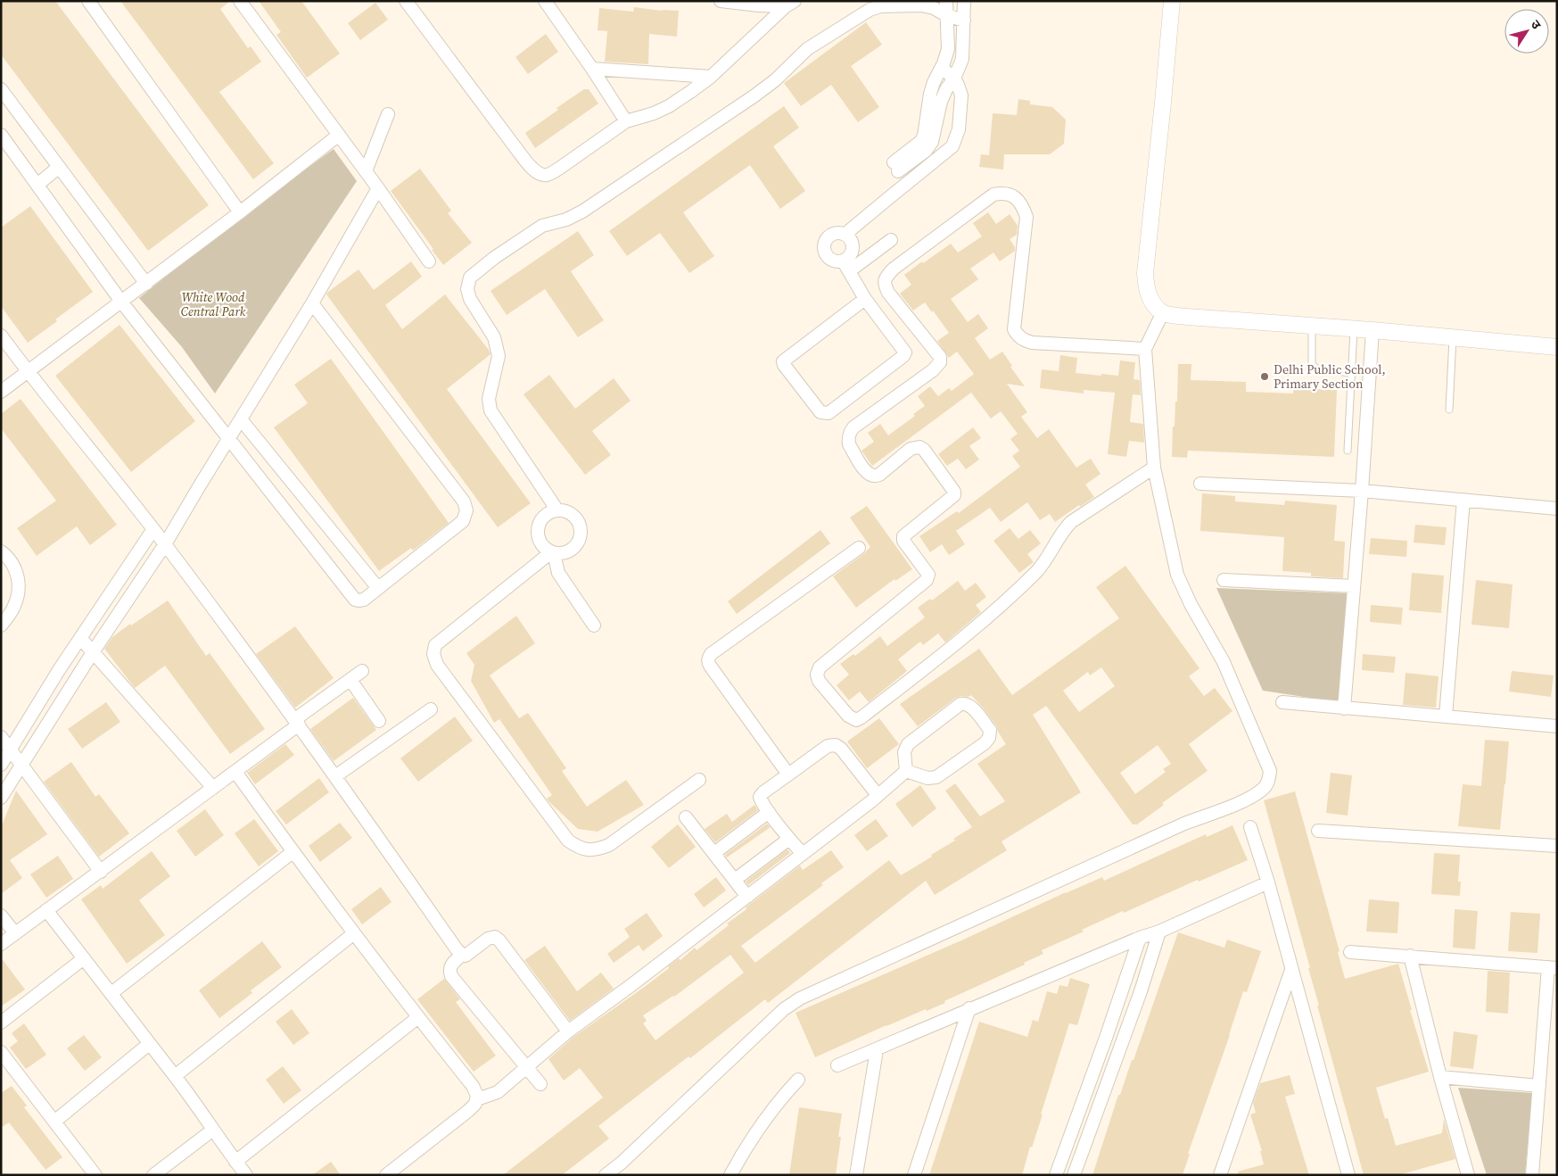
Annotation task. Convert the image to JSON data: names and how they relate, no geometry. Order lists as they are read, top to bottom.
{
  "parks": ["White Wood Central Park"],
  "places": ["Delhi Public School, Primary Section"],
  "north": "top right"
}
